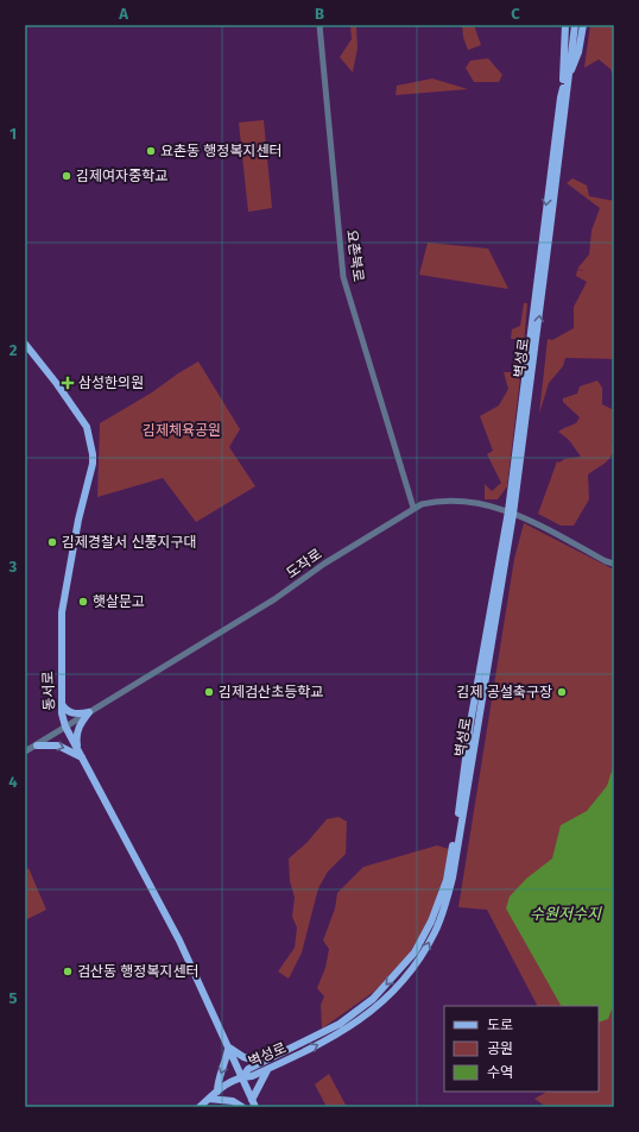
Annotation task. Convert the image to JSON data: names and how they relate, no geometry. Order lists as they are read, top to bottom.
{
  "streets": {
    "main road": ["벽성로", "동서로"],
    "street": ["요촌북로", "도작로"]
  },
  "crossings": [
    ["요촌북로", "도작로"],
    ["벽성로", "도작로"],
    ["벽성로", "동서로"],
    ["도작로", "동서로"]
  ],
  "water": ["수원저수지"],
  "parks": ["김제체육공원"],
  "places": {
    "other": [
      "요촌동 행정복지센터",
      "김제여자중학교",
      "김제경찰서 신풍지구대",
      "햇살문고",
      "김제검산초등학교",
      "김제 공설축구장",
      "검산동 행정복지센터"
    ],
    "health": ["삼성한의원"]
  },
  "legend": ["도로", "공원", "수역"],
  "grid": {
    "columns": ["A", "B", "C"],
    "rows": [
      "1",
      "2",
      "3",
      "4",
      "5"
    ]
  }
}
